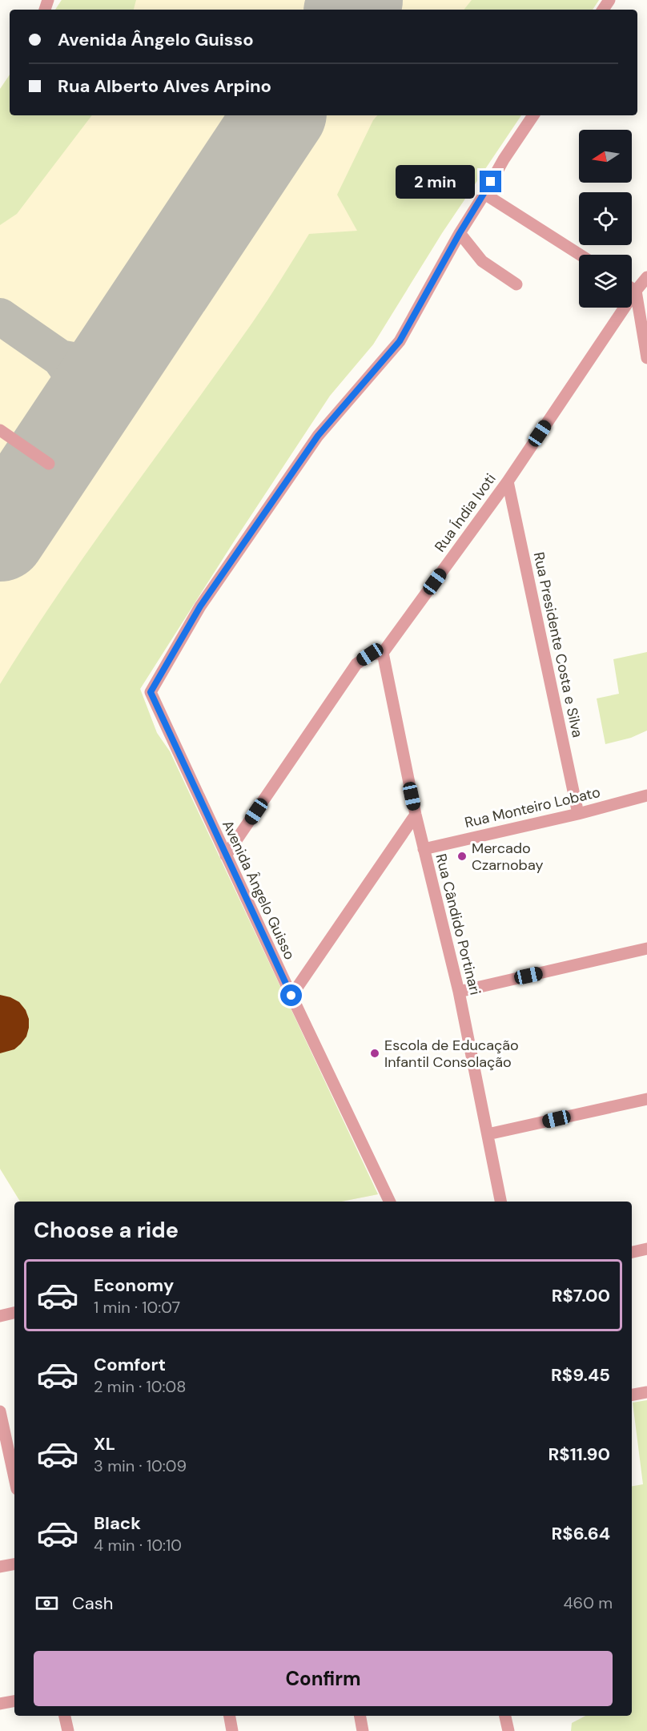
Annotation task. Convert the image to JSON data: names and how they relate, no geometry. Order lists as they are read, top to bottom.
{
  "streets": {
    "street": [
      "Rua Índia Ivoti",
      "Rua Presidente Costa e Silva",
      "Rua Monteiro Lobato",
      "Avenida Ângelo Guisso",
      "Rua Cândido Portinari"
    ]
  },
  "crossings": [
    ["Rua Índia Ivoti", "Rua Presidente Costa e Silva"],
    ["Rua Índia Ivoti", "Rua Cândido Portinari"],
    ["Rua Presidente Costa e Silva", "Rua Monteiro Lobato"],
    ["Rua Monteiro Lobato", "Rua Cândido Portinari"]
  ],
  "places": ["Mercado Czarnobay", "Escola de Educação Infantil Consolação"],
  "north": "left",
  "page": {
    "banner": ["Avenida Ângelo Guisso", "Rua Alberto Alves Arpino"],
    "bubble": "2 min",
    "heading": "Choose a ride",
    "list": [
      {
        "name": "Economy",
        "note": "1 min · 10:07",
        "value": "R$7.00"
      },
      {
        "name": "Comfort",
        "note": "2 min · 10:08",
        "value": "R$9.45"
      },
      {
        "name": "XL",
        "note": "3 min · 10:09",
        "value": "R$11.90"
      },
      {
        "name": "Black",
        "note": "4 min · 10:10",
        "value": "R$6.64"
      }
    ],
    "pay": ["Cash", "460 m"],
    "buttons": "Confirm"
  }
}
